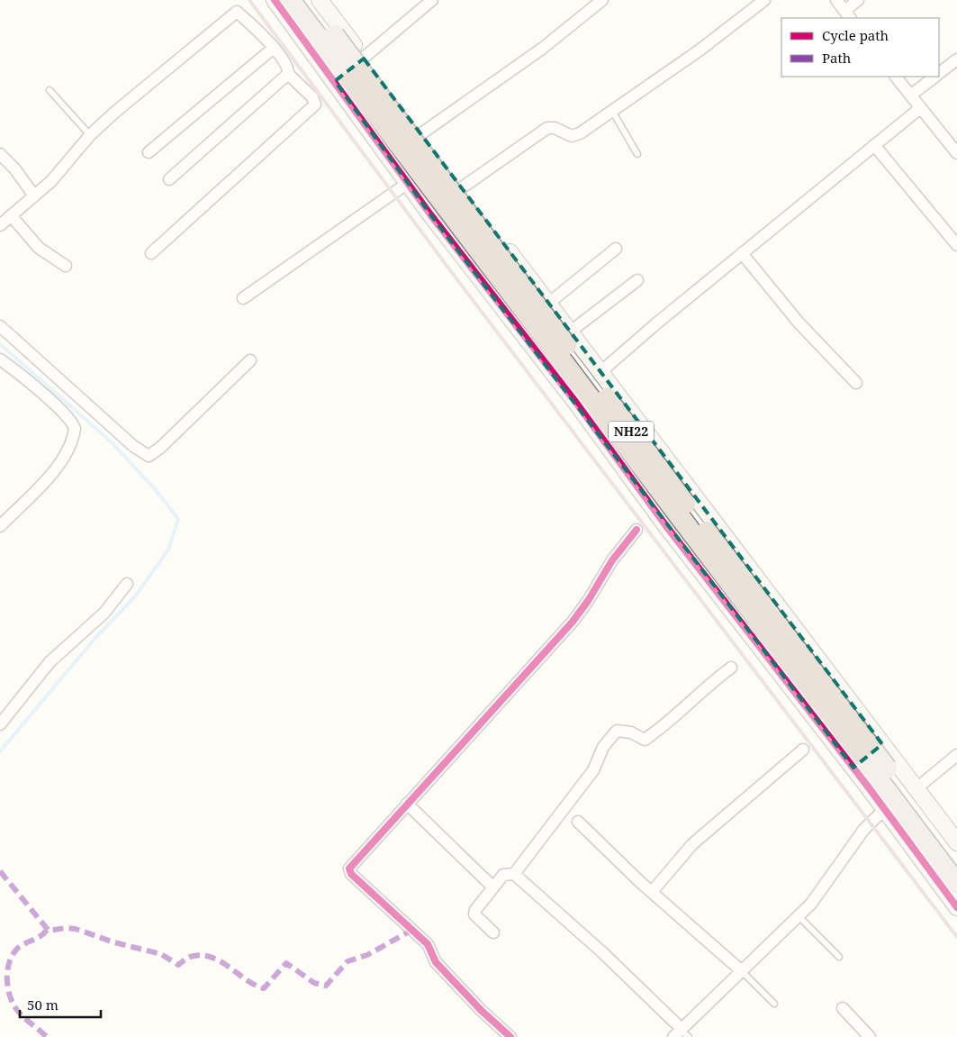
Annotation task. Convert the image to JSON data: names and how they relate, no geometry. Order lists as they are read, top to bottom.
{
  "streets": {
    "highway": ["NH22"]
  },
  "legend": ["Cycle path", "Path"],
  "scale_bar": "50 m"
}
